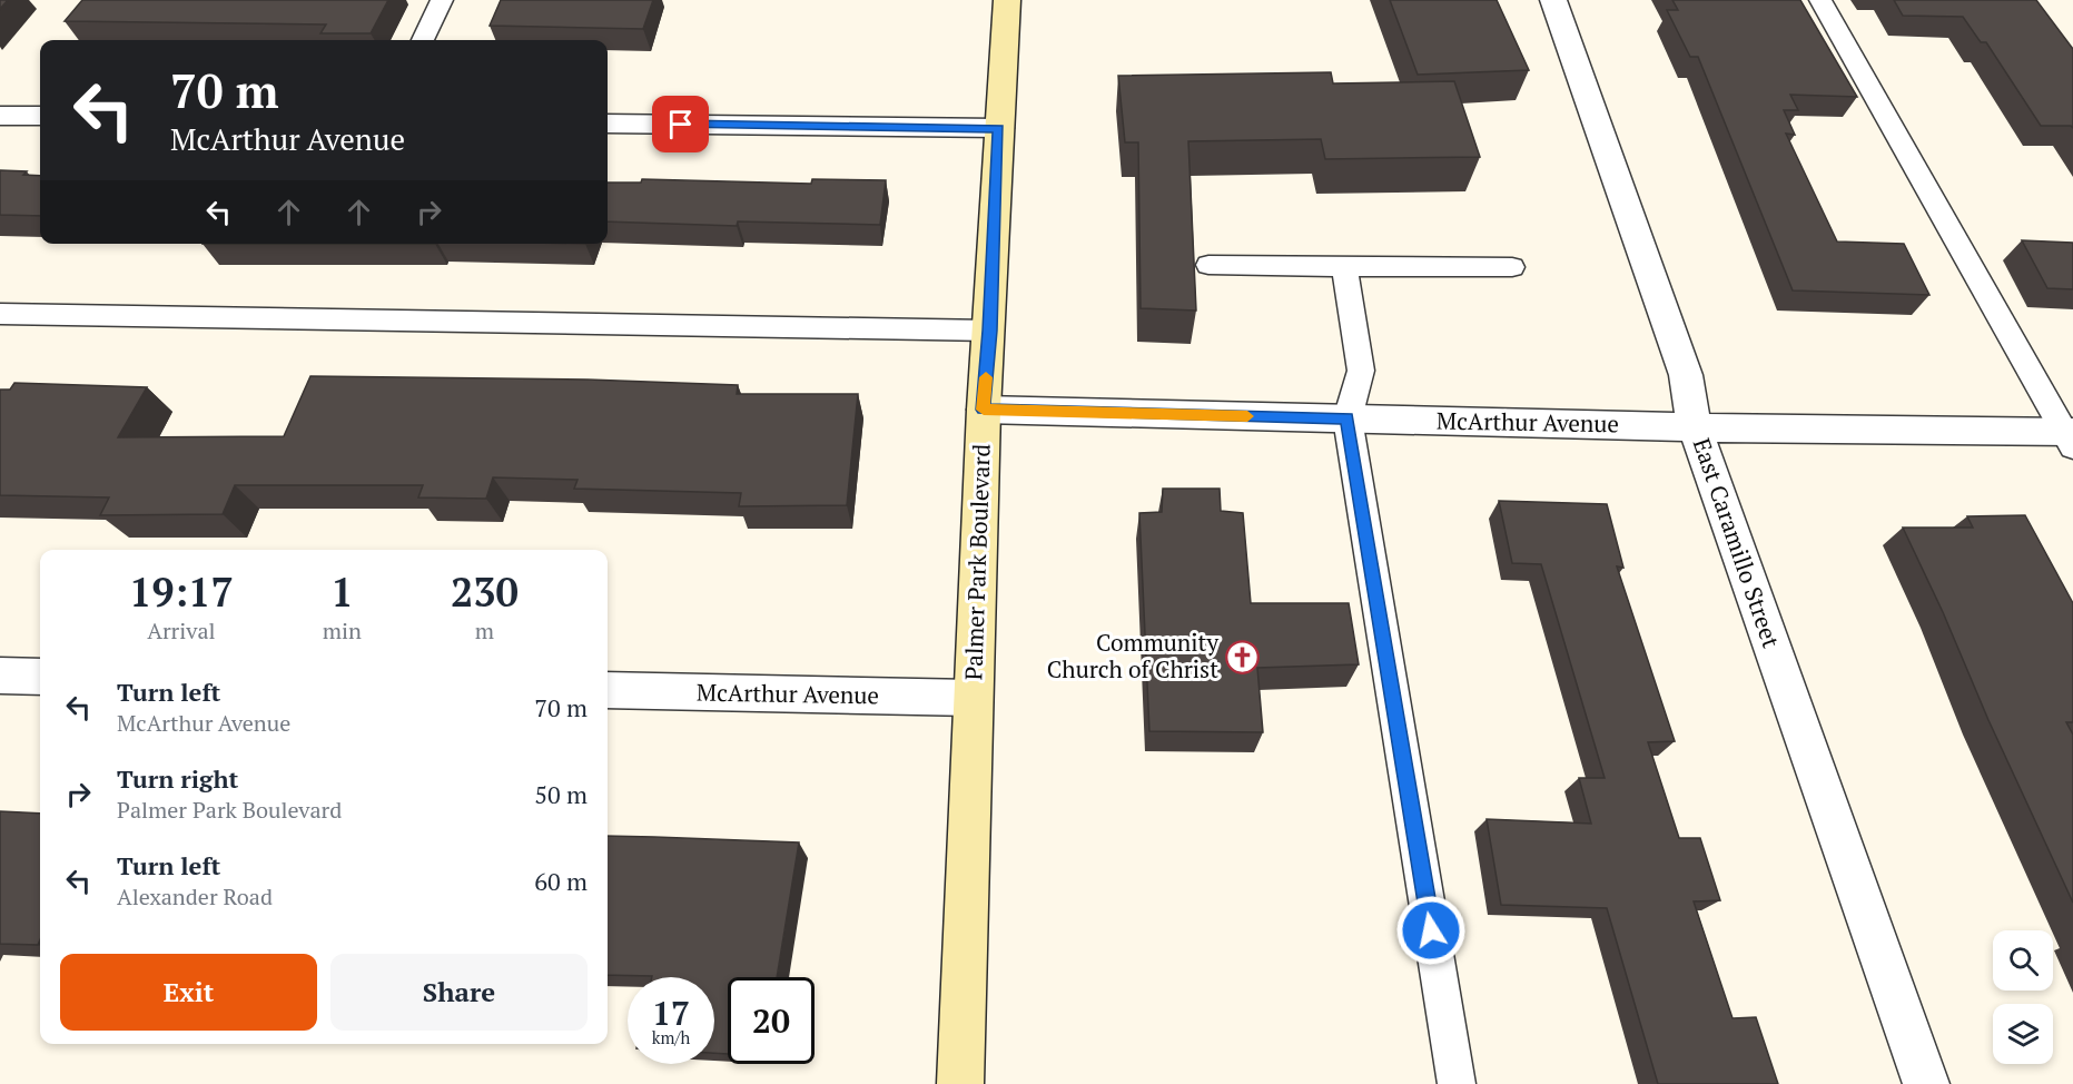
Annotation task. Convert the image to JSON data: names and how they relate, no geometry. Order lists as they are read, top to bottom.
{
  "streets": {
    "main road": ["Palmer Park Boulevard"],
    "street": ["McArthur Avenue", "East Caramillo Street"]
  },
  "crossings": [
    ["McArthur Avenue", "East Caramillo Street"],
    ["McArthur Avenue", "Palmer Park Boulevard"]
  ],
  "places": {
    "church": ["Community Church of Christ"]
  },
  "page": {
    "turn": ["70 m", "McArthur Avenue"],
    "eta": [
      "19:17",
      "Arrival",
      "1",
      "min",
      "230",
      "m"
    ],
    "list": [
      {
        "name": "Turn left",
        "note": "McArthur Avenue",
        "value": "70 m"
      },
      {
        "name": "Turn right",
        "note": "Palmer Park Boulevard",
        "value": "50 m"
      },
      {
        "name": "Turn left",
        "note": "Alexander Road",
        "value": "60 m"
      }
    ],
    "buttons": ["Exit", "Share"],
    "speed": "17 km/h",
    "limit": "20"
  }
}
